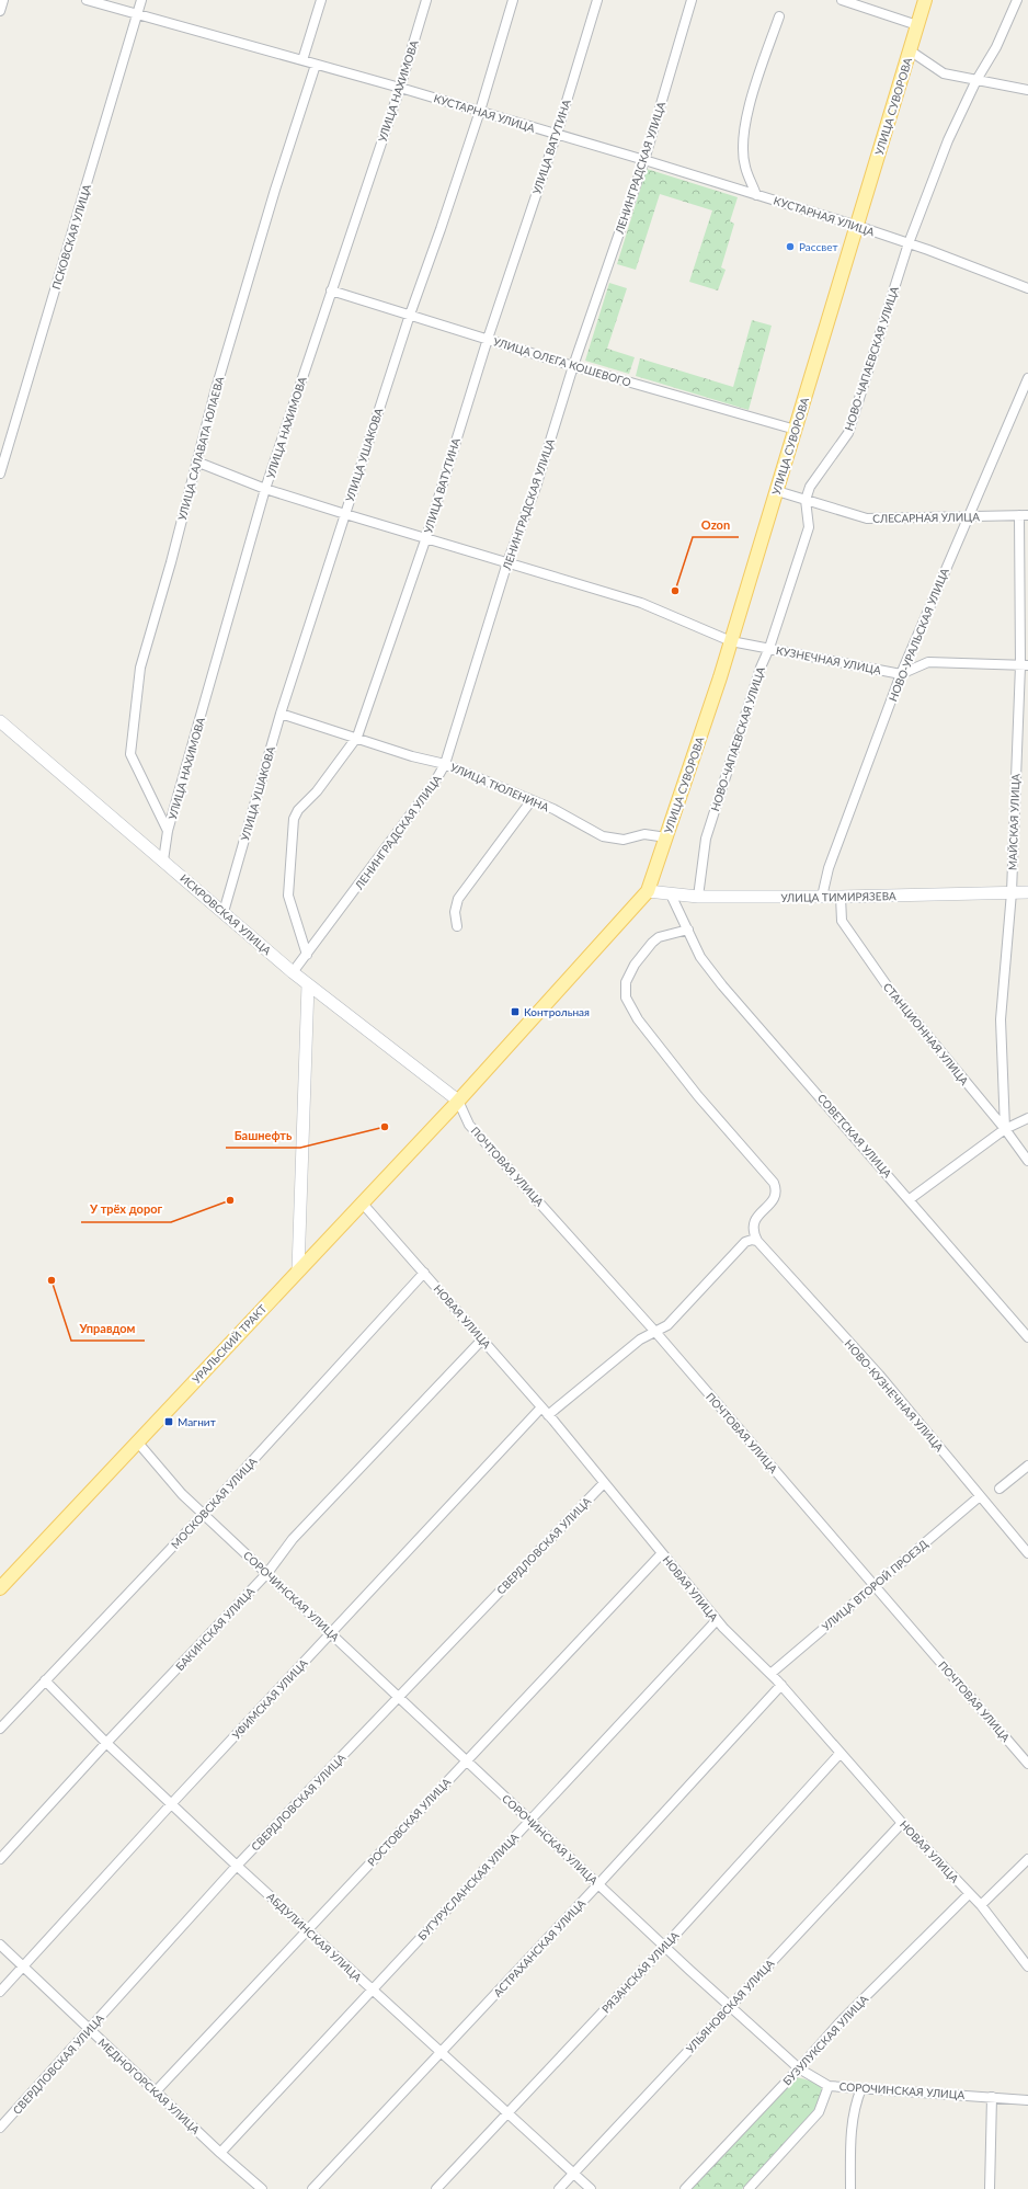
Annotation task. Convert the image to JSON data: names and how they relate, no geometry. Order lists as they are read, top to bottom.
{
  "streets": {
    "main road": [
      "УЛИЦА СУВОРОВА",
      "УЛИЦА ТИМИРЯЗЕВА",
      "ИСКРОВСКАЯ УЛИЦА",
      "УРАЛЬСКИЙ ТРАКТ"
    ],
    "street": [
      "УЛИЦА НАХИМОВА",
      "КУСТАРНАЯ УЛИЦА",
      "УЛИЦА ВАТУТИНА",
      "ЛЕНИНГРАДСКАЯ УЛИЦА",
      "ПСКОВСКАЯ УЛИЦА",
      "НОВО-ЧАПАЕВСКАЯ УЛИЦА",
      "УЛИЦА ОЛЕГА КОШЕВОГО",
      "УЛИЦА САЛАВАТА ЮЛАЕВА",
      "УЛИЦА УШАКОВА",
      "СЛЕСАРНАЯ УЛИЦА",
      "НОВО-УРАЛЬСКАЯ УЛИЦА",
      "КУЗНЕЧНАЯ УЛИЦА",
      "УЛИЦА ТЮЛЕНИНА",
      "МАЙСКАЯ УЛИЦА",
      "СТАНЦИОННАЯ УЛИЦА",
      "СОВЕТСКАЯ УЛИЦА",
      "ПОЧТОВАЯ УЛИЦА",
      "НОВАЯ УЛИЦА",
      "НОВО-КУЗНЕЧНАЯ УЛИЦА",
      "МОСКОВСКАЯ УЛИЦА",
      "СВЕРДЛОВСКАЯ УЛИЦА",
      "УЛИЦА ВТОРОЙ ПРОЕЗД",
      "СОРОЧИНСКАЯ УЛИЦА",
      "БАКИНСКАЯ УЛИЦА",
      "УФИМСКАЯ УЛИЦА",
      "РОСТОВСКАЯ УЛИЦА",
      "БУГУРУСЛАНСКАЯ УЛИЦА",
      "АБДУЛИНСКАЯ УЛИЦА",
      "АСТРАХАНСКАЯ УЛИЦА",
      "РЯЗАНСКАЯ УЛИЦА",
      "УЛЬЯНОВСКАЯ УЛИЦА",
      "БУЗУЛУКСКАЯ УЛИЦА",
      "МЕДНОГОРСКАЯ УЛИЦА"
    ]
  },
  "crossings": [
    ["УЛИЦА НАХИМОВА", "КУСТАРНАЯ УЛИЦА"],
    ["УЛИЦА НАХИМОВА", "УЛИЦА ОЛЕГА КОШЕВОГО"],
    ["УЛИЦА НАХИМОВА", "УЛИЦА САЛАВАТА ЮЛАЕВА"],
    ["УЛИЦА НАХИМОВА", "КУЗНЕЧНАЯ УЛИЦА"],
    ["УЛИЦА НАХИМОВА", "ИСКРОВСКАЯ УЛИЦА"],
    ["УЛИЦА СУВОРОВА", "КУСТАРНАЯ УЛИЦА"],
    ["УЛИЦА СУВОРОВА", "УЛИЦА ОЛЕГА КОШЕВОГО"],
    ["УЛИЦА СУВОРОВА", "СЛЕСАРНАЯ УЛИЦА"],
    ["УЛИЦА СУВОРОВА", "КУЗНЕЧНАЯ УЛИЦА"],
    ["УЛИЦА СУВОРОВА", "УЛИЦА ТЮЛЕНИНА"],
    ["УЛИЦА СУВОРОВА", "УЛИЦА ТИМИРЯЗЕВА"],
    ["УЛИЦА СУВОРОВА", "УРАЛЬСКИЙ ТРАКТ"],
    ["КУСТАРНАЯ УЛИЦА", "УЛИЦА ВАТУТИНА"],
    ["КУСТАРНАЯ УЛИЦА", "ЛЕНИНГРАДСКАЯ УЛИЦА"],
    ["КУСТАРНАЯ УЛИЦА", "ПСКОВСКАЯ УЛИЦА"],
    ["КУСТАРНАЯ УЛИЦА", "НОВО-ЧАПАЕВСКАЯ УЛИЦА"],
    ["КУСТАРНАЯ УЛИЦА", "УЛИЦА САЛАВАТА ЮЛАЕВА"],
    ["КУСТАРНАЯ УЛИЦА", "УЛИЦА УШАКОВА"],
    ["УЛИЦА ВАТУТИНА", "ЛЕНИНГРАДСКАЯ УЛИЦА"],
    ["УЛИЦА ВАТУТИНА", "УЛИЦА ОЛЕГА КОШЕВОГО"],
    ["УЛИЦА ВАТУТИНА", "КУЗНЕЧНАЯ УЛИЦА"],
    ["УЛИЦА ВАТУТИНА", "УЛИЦА ТЮЛЕНИНА"],
    ["ЛЕНИНГРАДСКАЯ УЛИЦА", "УЛИЦА ОЛЕГА КОШЕВОГО"],
    ["ЛЕНИНГРАДСКАЯ УЛИЦА", "КУЗНЕЧНАЯ УЛИЦА"],
    ["ЛЕНИНГРАДСКАЯ УЛИЦА", "УЛИЦА ТЮЛЕНИНА"],
    ["ЛЕНИНГРАДСКАЯ УЛИЦА", "ИСКРОВСКАЯ УЛИЦА"],
    ["НОВО-ЧАПАЕВСКАЯ УЛИЦА", "СЛЕСАРНАЯ УЛИЦА"],
    ["НОВО-ЧАПАЕВСКАЯ УЛИЦА", "КУЗНЕЧНАЯ УЛИЦА"],
    ["НОВО-ЧАПАЕВСКАЯ УЛИЦА", "УЛИЦА ТИМИРЯЗЕВА"],
    ["УЛИЦА ОЛЕГА КОШЕВОГО", "УЛИЦА УШАКОВА"],
    ["УЛИЦА САЛАВАТА ЮЛАЕВА", "КУЗНЕЧНАЯ УЛИЦА"],
    ["УЛИЦА УШАКОВА", "КУЗНЕЧНАЯ УЛИЦА"],
    ["УЛИЦА УШАКОВА", "УЛИЦА ТЮЛЕНИНА"],
    ["УЛИЦА УШАКОВА", "ИСКРОВСКАЯ УЛИЦА"],
    ["СЛЕСАРНАЯ УЛИЦА", "НОВО-УРАЛЬСКАЯ УЛИЦА"],
    ["СЛЕСАРНАЯ УЛИЦА", "МАЙСКАЯ УЛИЦА"],
    ["НОВО-УРАЛЬСКАЯ УЛИЦА", "КУЗНЕЧНАЯ УЛИЦА"],
    ["НОВО-УРАЛЬСКАЯ УЛИЦА", "УЛИЦА ТИМИРЯЗЕВА"],
    ["МАЙСКАЯ УЛИЦА", "УЛИЦА ТИМИРЯЗЕВА"],
    ["МАЙСКАЯ УЛИЦА", "СТАНЦИОННАЯ УЛИЦА"],
    ["УЛИЦА ТИМИРЯЗЕВА", "СТАНЦИОННАЯ УЛИЦА"],
    ["УЛИЦА ТИМИРЯЗЕВА", "СОВЕТСКАЯ УЛИЦА"],
    ["УЛИЦА ТИМИРЯЗЕВА", "УРАЛЬСКИЙ ТРАКТ"],
    ["ИСКРОВСКАЯ УЛИЦА", "ПОЧТОВАЯ УЛИЦА"],
    ["ИСКРОВСКАЯ УЛИЦА", "УРАЛЬСКИЙ ТРАКТ"],
    ["ПОЧТОВАЯ УЛИЦА", "УРАЛЬСКИЙ ТРАКТ"],
    ["ПОЧТОВАЯ УЛИЦА", "УЛИЦА ВТОРОЙ ПРОЕЗД"],
    ["НОВАЯ УЛИЦА", "УРАЛЬСКИЙ ТРАКТ"],
    ["НОВАЯ УЛИЦА", "МОСКОВСКАЯ УЛИЦА"],
    ["НОВАЯ УЛИЦА", "СВЕРДЛОВСКАЯ УЛИЦА"],
    ["НОВАЯ УЛИЦА", "УЛИЦА ВТОРОЙ ПРОЕЗД"],
    ["НОВАЯ УЛИЦА", "БАКИНСКАЯ УЛИЦА"],
    ["НОВАЯ УЛИЦА", "УФИМСКАЯ УЛИЦА"],
    ["НОВАЯ УЛИЦА", "РОСТОВСКАЯ УЛИЦА"],
    ["НОВАЯ УЛИЦА", "БУГУРУСЛАНСКАЯ УЛИЦА"],
    ["НОВАЯ УЛИЦА", "АСТРАХАНСКАЯ УЛИЦА"],
    ["НОВАЯ УЛИЦА", "РЯЗАНСКАЯ УЛИЦА"],
    ["НОВАЯ УЛИЦА", "УЛЬЯНОВСКАЯ УЛИЦА"],
    ["НОВАЯ УЛИЦА", "БУЗУЛУКСКАЯ УЛИЦА"],
    ["УРАЛЬСКИЙ ТРАКТ", "СОРОЧИНСКАЯ УЛИЦА"],
    ["НОВО-КУЗНЕЧНАЯ УЛИЦА", "УЛИЦА ВТОРОЙ ПРОЕЗД"],
    ["МОСКОВСКАЯ УЛИЦА", "СОРОЧИНСКАЯ УЛИЦА"],
    ["МОСКОВСКАЯ УЛИЦА", "АБДУЛИНСКАЯ УЛИЦА"],
    ["СВЕРДЛОВСКАЯ УЛИЦА", "СОРОЧИНСКАЯ УЛИЦА"],
    ["СВЕРДЛОВСКАЯ УЛИЦА", "АБДУЛИНСКАЯ УЛИЦА"],
    ["СВЕРДЛОВСКАЯ УЛИЦА", "МЕДНОГОРСКАЯ УЛИЦА"],
    ["СОРОЧИНСКАЯ УЛИЦА", "БАКИНСКАЯ УЛИЦА"],
    ["СОРОЧИНСКАЯ УЛИЦА", "УФИМСКАЯ УЛИЦА"],
    ["СОРОЧИНСКАЯ УЛИЦА", "РОСТОВСКАЯ УЛИЦА"],
    ["СОРОЧИНСКАЯ УЛИЦА", "БУГУРУСЛАНСКАЯ УЛИЦА"],
    ["СОРОЧИНСКАЯ УЛИЦА", "АСТРАХАНСКАЯ УЛИЦА"],
    ["СОРОЧИНСКАЯ УЛИЦА", "РЯЗАНСКАЯ УЛИЦА"],
    ["СОРОЧИНСКАЯ УЛИЦА", "УЛЬЯНОВСКАЯ УЛИЦА"],
    ["СОРОЧИНСКАЯ УЛИЦА", "БУЗУЛУКСКАЯ УЛИЦА"],
    ["БАКИНСКАЯ УЛИЦА", "АБДУЛИНСКАЯ УЛИЦА"],
    ["УФИМСКАЯ УЛИЦА", "АБДУЛИНСКАЯ УЛИЦА"],
    ["УФИМСКАЯ УЛИЦА", "МЕДНОГОРСКАЯ УЛИЦА"],
    ["РОСТОВСКАЯ УЛИЦА", "АБДУЛИНСКАЯ УЛИЦА"],
    ["РОСТОВСКАЯ УЛИЦА", "МЕДНОГОРСКАЯ УЛИЦА"],
    ["БУГУРУСЛАНСКАЯ УЛИЦА", "АБДУЛИНСКАЯ УЛИЦА"],
    ["БУГУРУСЛАНСКАЯ УЛИЦА", "МЕДНОГОРСКАЯ УЛИЦА"],
    ["АБДУЛИНСКАЯ УЛИЦА", "АСТРАХАНСКАЯ УЛИЦА"],
    ["АБДУЛИНСКАЯ УЛИЦА", "РЯЗАНСКАЯ УЛИЦА"],
    ["АБДУЛИНСКАЯ УЛИЦА", "УЛЬЯНОВСКАЯ УЛИЦА"]
  ],
  "places": {
    "other": [
      "Рассвет",
      "Ozon",
      "Башнефть",
      "У трёх дорог",
      "Управдом"
    ],
    "transit": ["Контрольная", "Магнит"]
  }
}
